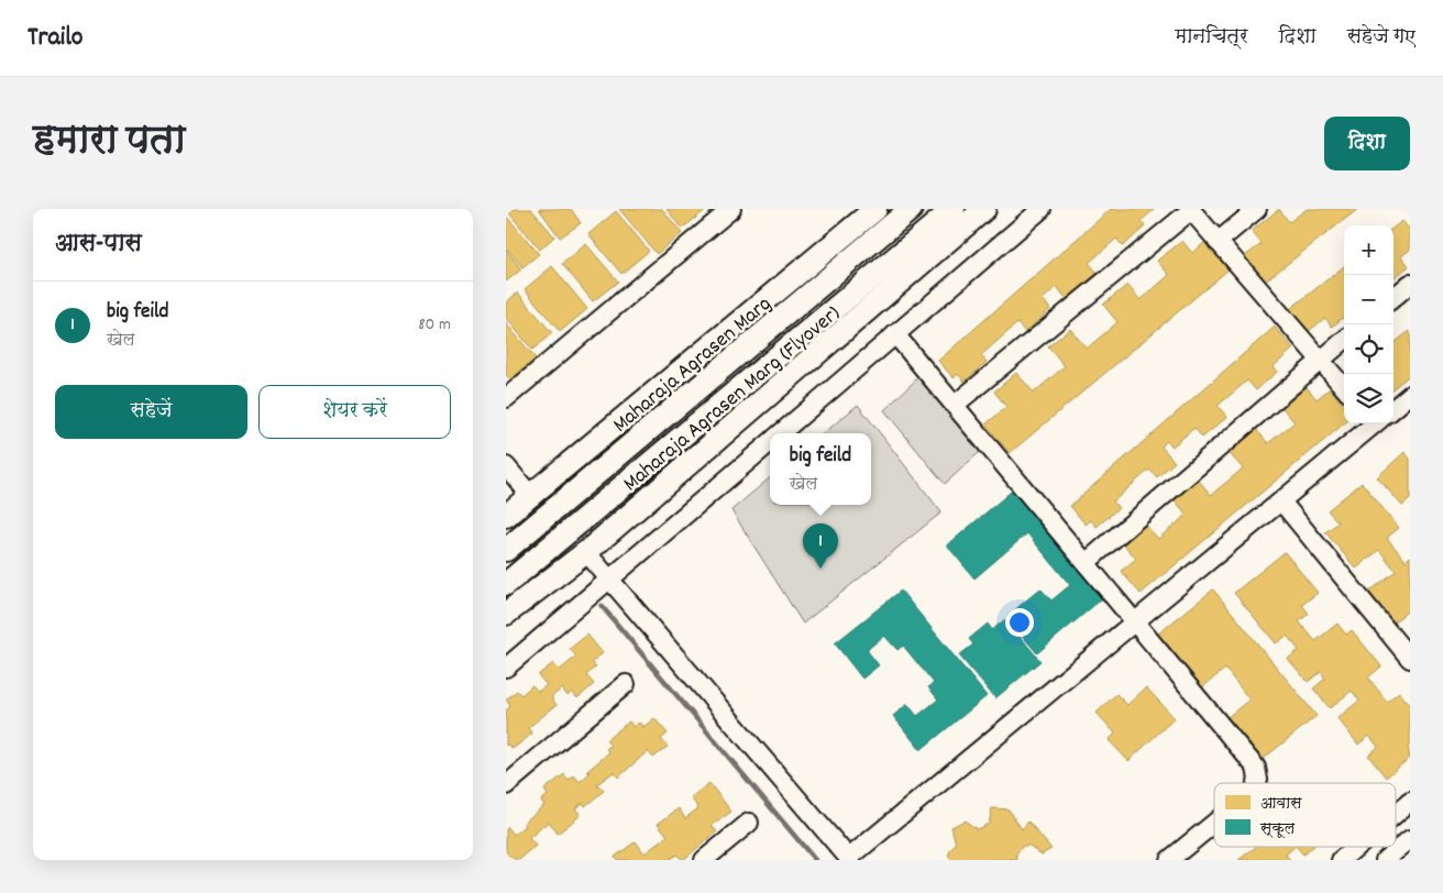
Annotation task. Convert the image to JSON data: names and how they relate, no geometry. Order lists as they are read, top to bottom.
{
  "streets": {
    "main road": ["Maharaja Agrasen Marg", "Maharaja Agrasen Marg (Flyover)"]
  },
  "legend": ["आवास", "स्कूल"],
  "page": {
    "header": "Trailo",
    "nav": ["मानचित्र", "दिशा", "सहेजे गए"],
    "title": "हमारा पता",
    "buttons": [
      "दिशा",
      ["सहेजें", "शेयर करें"]
    ],
    "heading": "आस-पास",
    "map_buttons": ["+", "−"],
    "list": [
      {
        "mark": "1",
        "name": "big feild",
        "note": "खेल",
        "value": "80 m"
      }
    ],
    "popup": ["big feild", "खेल"],
    "pins": "1"
  }
}
